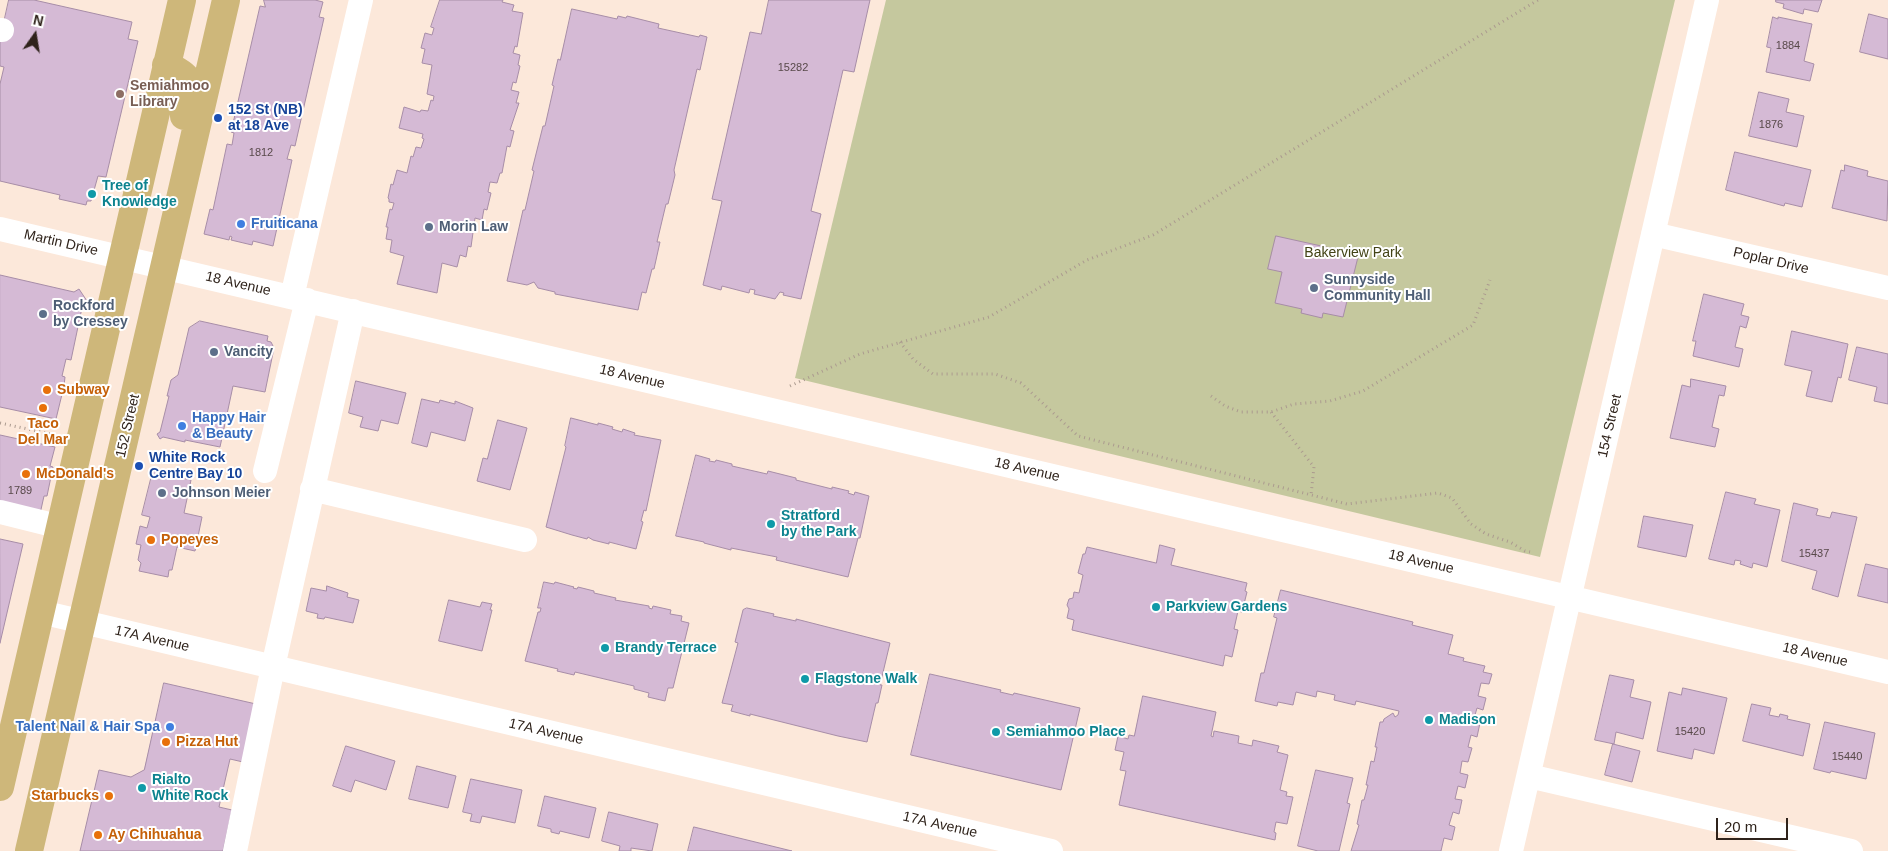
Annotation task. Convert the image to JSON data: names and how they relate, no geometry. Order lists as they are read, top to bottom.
{
  "streets": {
    "main road": ["152 Street"],
    "street": [
      "Martin Drive",
      "Poplar Drive",
      "18 Avenue",
      "154 Street",
      "17A Avenue"
    ]
  },
  "crossings": [
    ["Martin Drive", "18 Avenue"],
    ["Martin Drive", "152 Street"],
    ["Poplar Drive", "154 Street"],
    ["18 Avenue", "152 Street"],
    ["18 Avenue", "154 Street"],
    ["152 Street", "17A Avenue"]
  ],
  "parks": ["Bakerview Park"],
  "places": [
    "Semiahmoo Library",
    "152 St (NB) at 18 Ave",
    "Tree of Knowledge",
    "Fruiticana",
    "Morin Law",
    "Sunnyside Community Hall",
    "Rockford by Cressey",
    "Vancity",
    "Subway",
    "Taco Del Mar",
    "Happy Hair & Beauty",
    "White Rock Centre Bay 10",
    "McDonald's",
    "Johnson Meier",
    "Stratford by the Park",
    "Popeyes",
    "Parkview Gardens",
    "Brandy Terrace",
    "Flagstone Walk",
    "Madison",
    "Talent Nail & Hair Spa",
    "Semiahmoo Place",
    "Pizza Hut",
    "Rialto White Rock",
    "Starbucks",
    "Ay Chihuahua"
  ],
  "house_numbers": [
    "1884",
    "15282",
    "1876",
    "1812",
    "1789",
    "15437",
    "15420",
    "15440"
  ],
  "scale_bar": "20 m",
  "north": "top"
}
